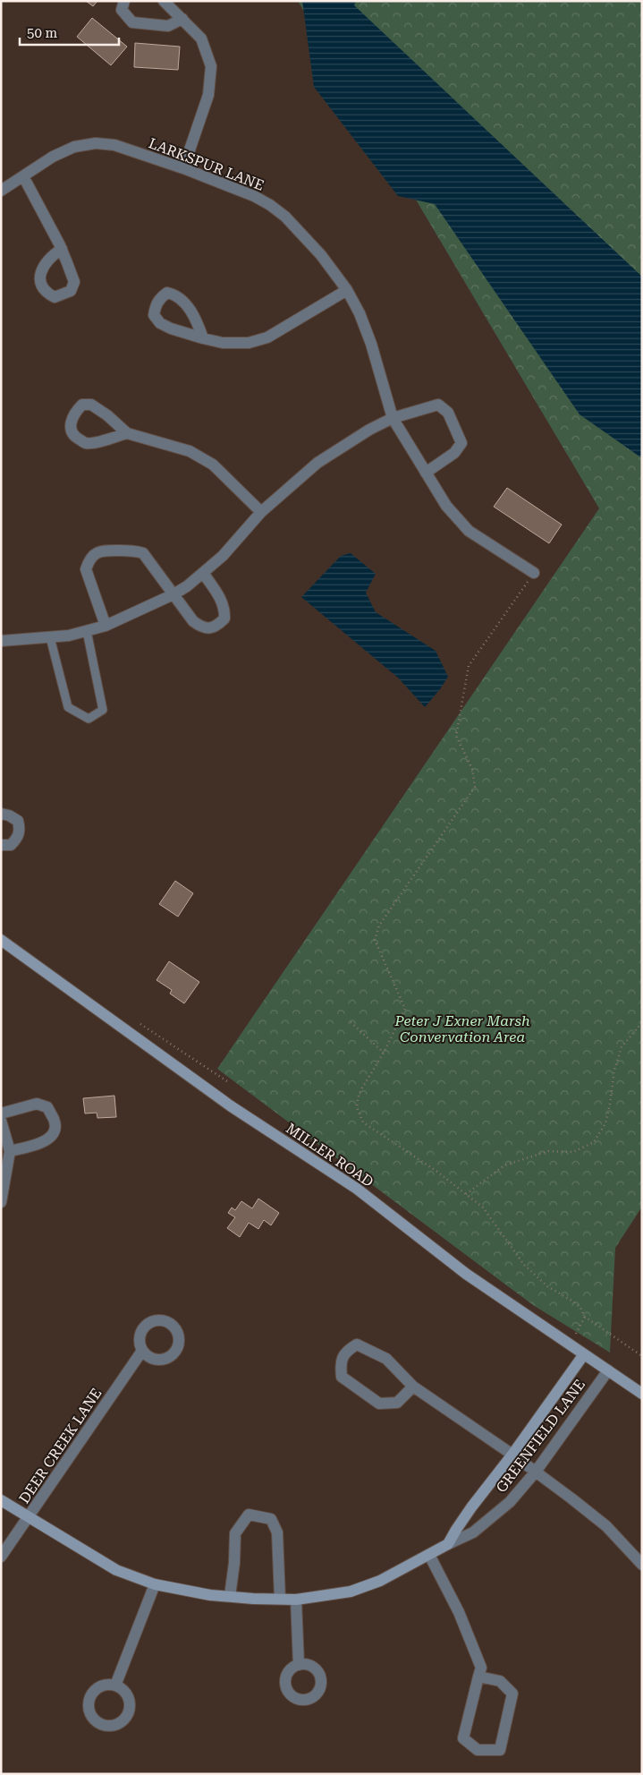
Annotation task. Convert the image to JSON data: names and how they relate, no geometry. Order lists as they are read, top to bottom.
{
  "streets": {
    "street": [
      "LARKSPUR LANE",
      "MILLER ROAD",
      "GREENFIELD LANE",
      "DEER CREEK LANE"
    ]
  },
  "crossings": [
    ["MILLER ROAD", "GREENFIELD LANE"],
    ["GREENFIELD LANE", "DEER CREEK LANE"]
  ],
  "parks": ["Peter J Exner Marsh Convervation Area"],
  "scale_bar": "50 m"
}
